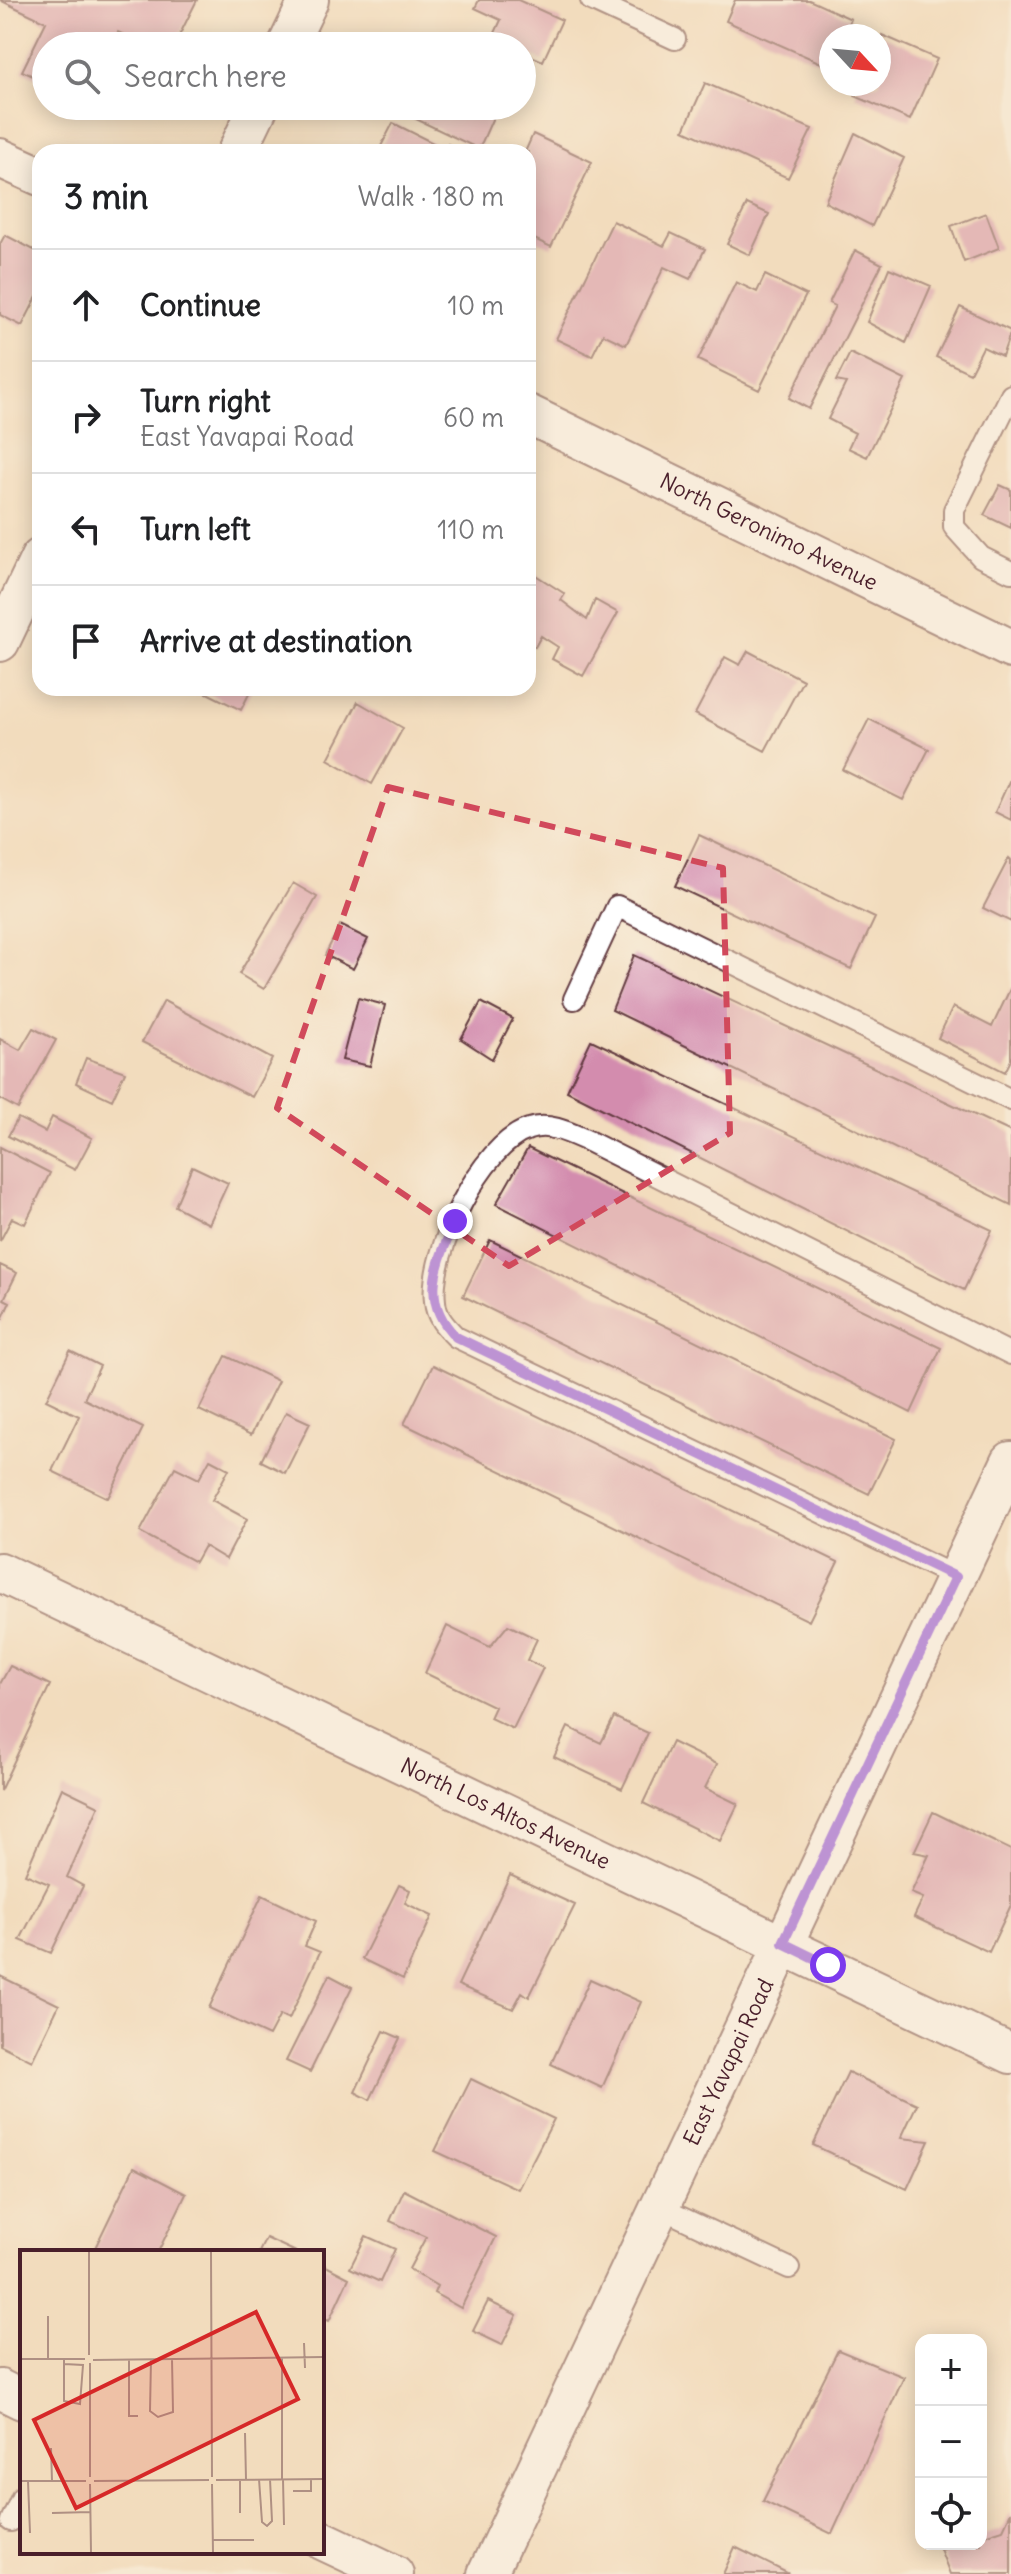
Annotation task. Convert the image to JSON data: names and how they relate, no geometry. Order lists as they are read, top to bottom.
{
  "streets": {
    "street": ["North Geronimo Avenue", "North Los Altos Avenue", "East Yavapai Road"]
  },
  "crossings": [
    ["North Los Altos Avenue", "East Yavapai Road"]
  ],
  "north": "bottom right",
  "page": {
    "search": "Search here",
    "heading": ["3 min", "Walk · 180 m"],
    "list": [
      ["Continue", "10 m"],
      ["Turn right", "East Yavapai Road", "60 m"],
      ["Turn left", "110 m"],
      "Arrive at destination"
    ],
    "map_buttons": ["+", "−"]
  }
}
